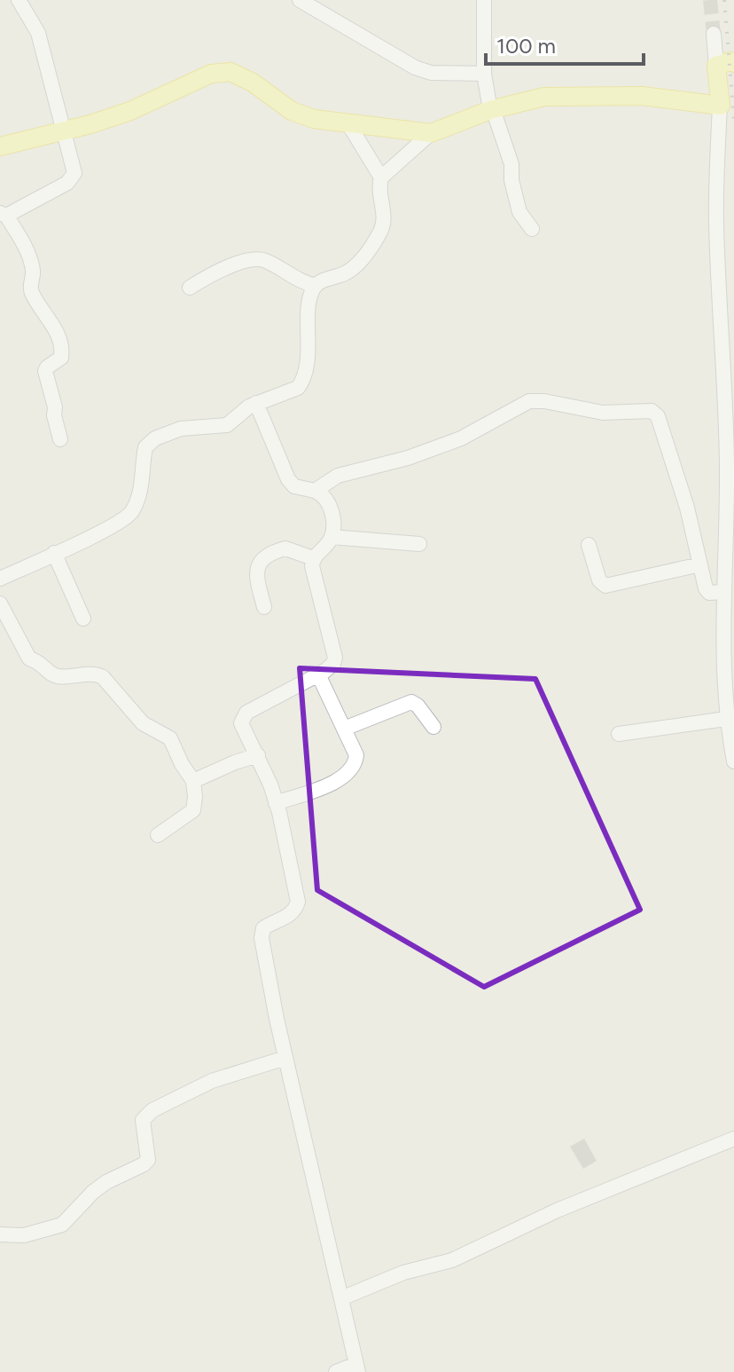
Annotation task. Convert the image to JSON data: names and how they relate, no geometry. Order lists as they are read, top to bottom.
{
  "scale_bar": "100 m"
}
